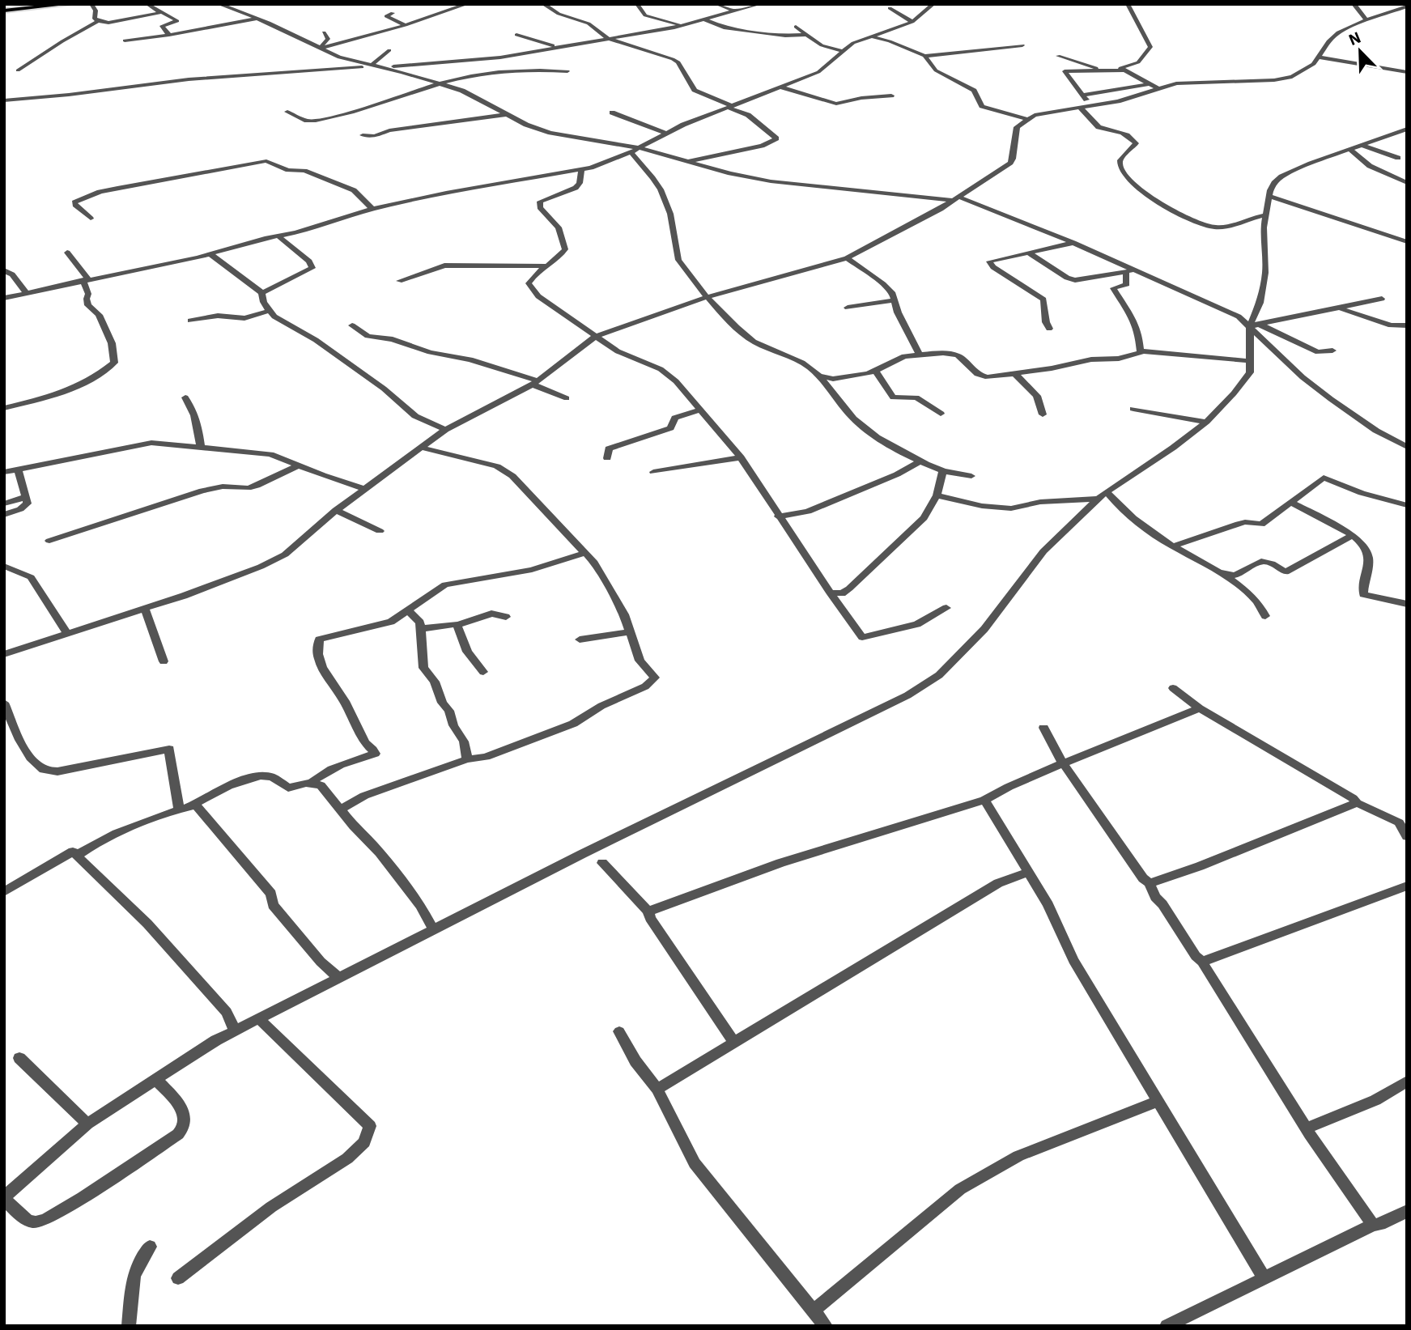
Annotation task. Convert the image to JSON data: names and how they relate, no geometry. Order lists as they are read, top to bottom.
{
  "north": "top left"
}
